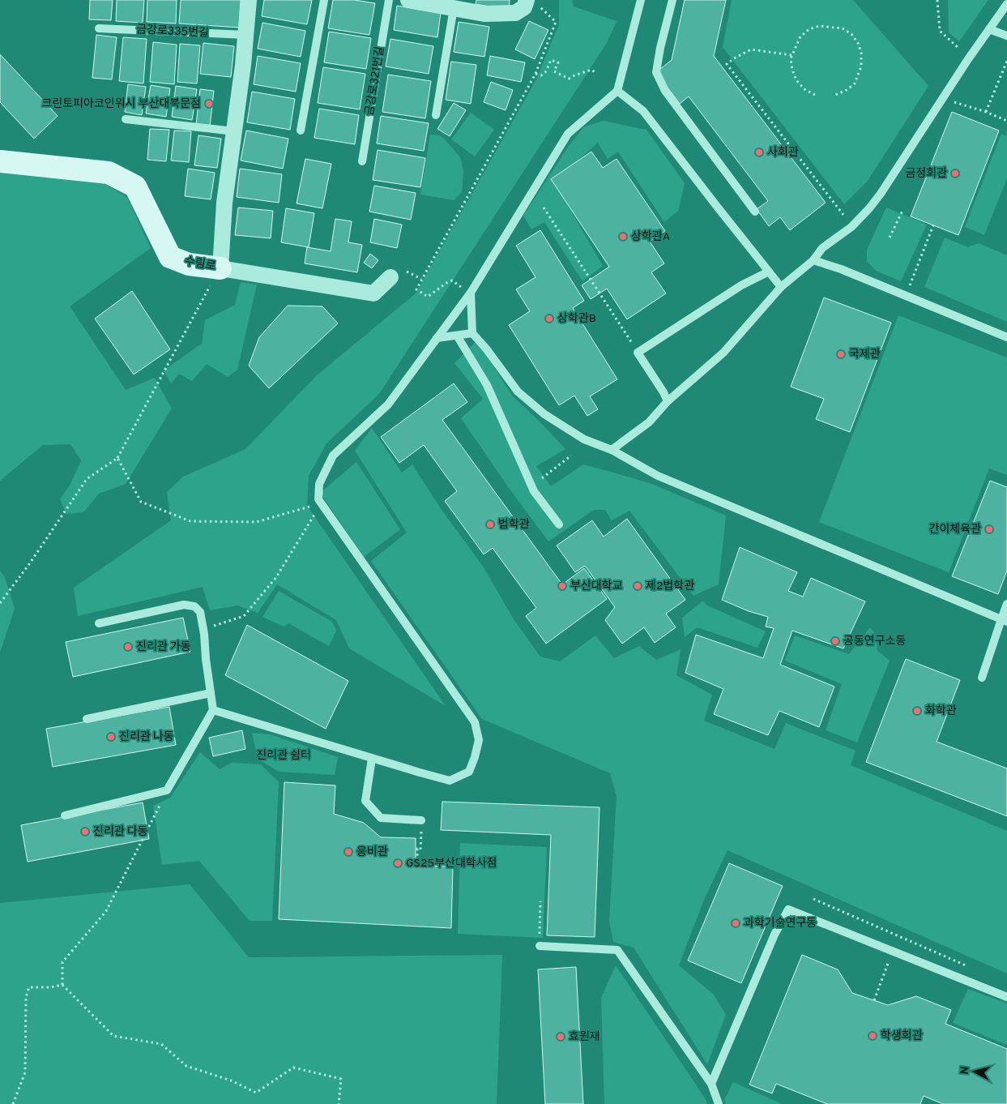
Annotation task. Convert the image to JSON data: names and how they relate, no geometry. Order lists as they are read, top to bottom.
{
  "streets": {
    "main road": ["수림로"],
    "lane": ["금강로335번길", "금강로321번길"]
  },
  "parks": ["진리관 쉼터"],
  "places": [
    "크린토피아코인워시 부산대북문점",
    "사회관",
    "금정회관",
    "상학관A",
    "상학관B",
    "국제관",
    "법학관",
    "간이체육관",
    "부산대학교",
    "제2법학관",
    "공동연구소동",
    "진리관 가동",
    "화학관",
    "진리관 나동",
    "진리관 다동",
    "웅비관",
    "GS25부산대학사점",
    "과학기술연구동",
    "학생회관",
    "효원재"
  ],
  "north": "left"
}
